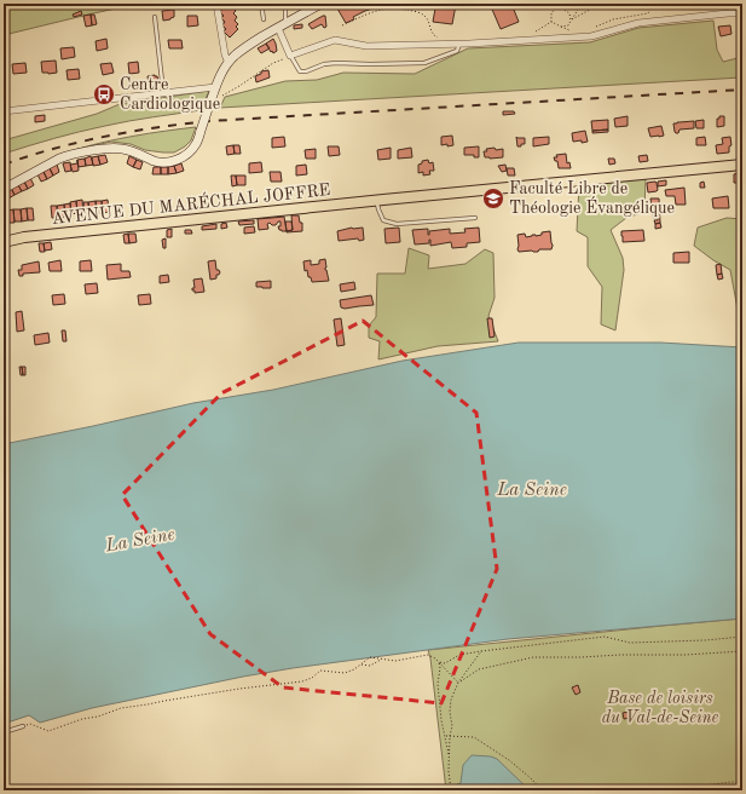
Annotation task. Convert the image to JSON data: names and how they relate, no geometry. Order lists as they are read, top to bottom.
{
  "streets": {
    "main road": ["AVENUE DU MARÉCHAL JOFFRE"]
  },
  "water": ["La Seine"],
  "parks": ["Base de loisirs du Val-de-Seine"],
  "places": {
    "bus stop": ["Centre Cardiologique"],
    "school or university": ["Faculté Libre de Théologie Évangélique"]
  }
}
